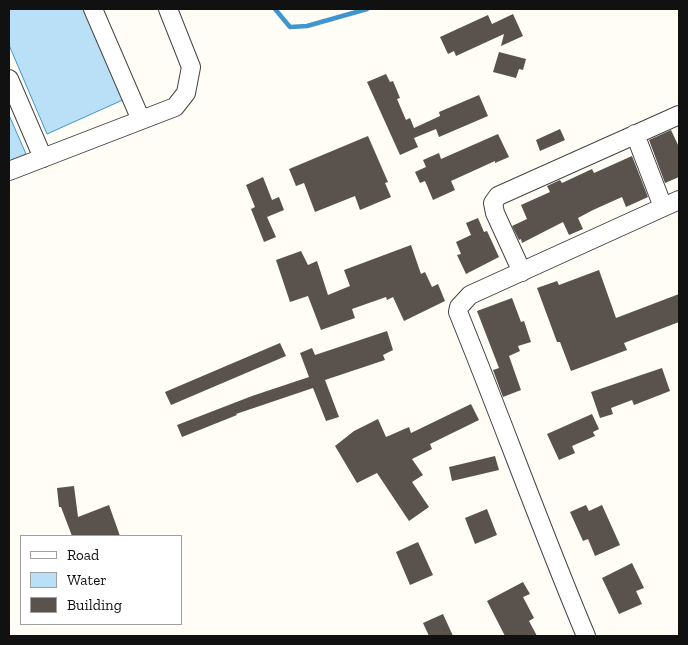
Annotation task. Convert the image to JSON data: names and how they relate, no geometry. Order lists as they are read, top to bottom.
{
  "legend": ["Road", "Water", "Building"]
}
